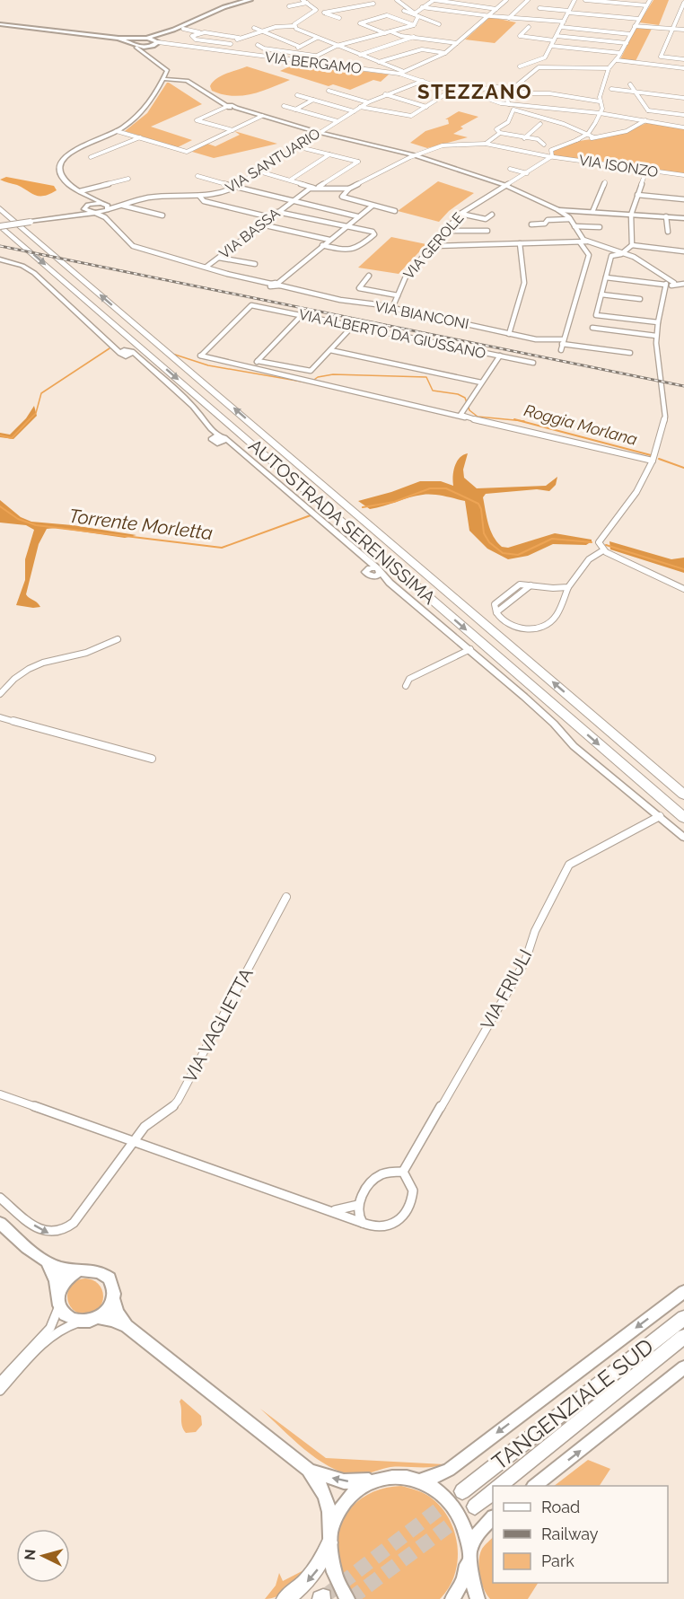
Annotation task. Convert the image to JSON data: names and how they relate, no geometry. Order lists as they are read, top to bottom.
{
  "streets": {
    "highway": ["AUTOSTRADA SERENISSIMA", "TANGENZIALE SUD"],
    "street": [
      "VIA BERGAMO",
      "VIA SANTUARIO",
      "VIA ISONZO",
      "VIA BASSA",
      "VIA GEROLE",
      "VIA BIANCONI",
      "VIA ALBERTO DA GIUSSANO",
      "VIA FRIULI",
      "VIA VAGLIETTA"
    ]
  },
  "crossings": [
    ["VIA BERGAMO", "VIA SANTUARIO"],
    ["VIA SANTUARIO", "VIA BIANCONI"],
    ["VIA SANTUARIO", "AUTOSTRADA SERENISSIMA"],
    ["VIA ISONZO", "VIA GEROLE"],
    ["VIA BASSA", "VIA BIANCONI"],
    ["VIA GEROLE", "VIA BIANCONI"]
  ],
  "districts": ["STEZZANO"],
  "water": ["Roggia Morlana", "Torrente Morletta"],
  "legend": ["Road", "Railway", "Park"],
  "north": "left"
}
